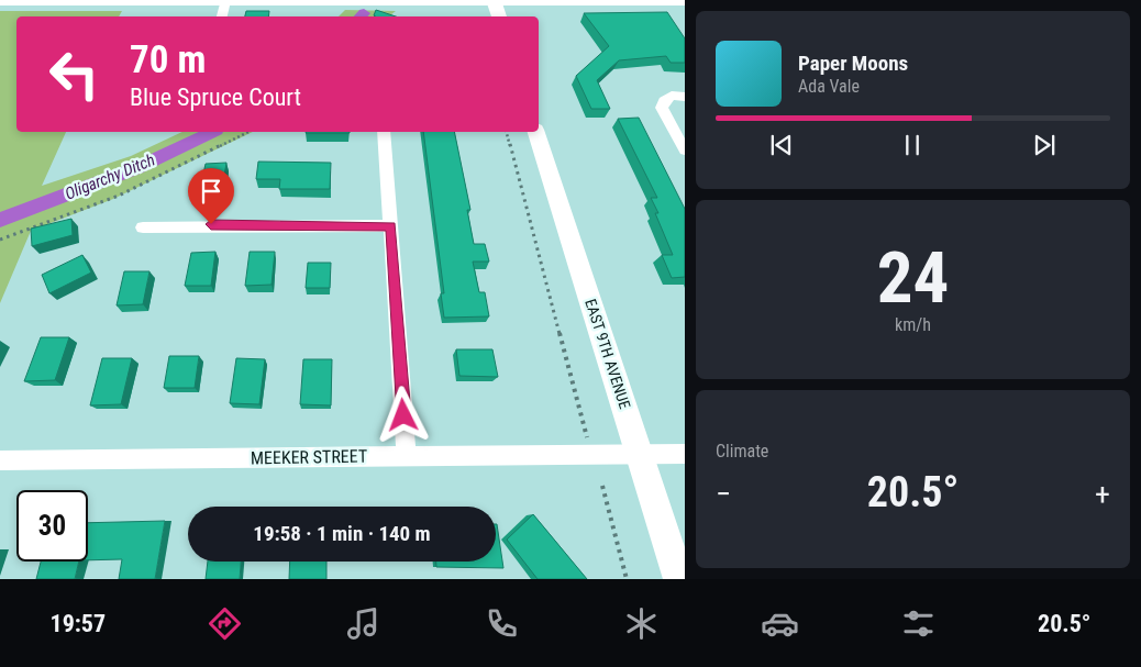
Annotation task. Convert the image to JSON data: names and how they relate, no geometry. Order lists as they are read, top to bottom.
{
  "streets": {
    "main road": ["EAST 9TH AVENUE"],
    "street": ["MEEKER STREET"]
  },
  "crossings": [
    ["EAST 9TH AVENUE", "MEEKER STREET"]
  ],
  "water": ["Oligarchy Ditch"],
  "page": {
    "turn": ["70 m", "Blue Spruce Court"],
    "song": ["Paper Moons", "Ada Vale"],
    "tile": [
      ["24", "km/h"],
      "Climate"
    ],
    "heat": ["−", "20.5°", "+"],
    "limit": "30",
    "trip": "19:58 · 1 min · 140 m",
    "tabs": ["19:57", "20.5°"]
  }
}
